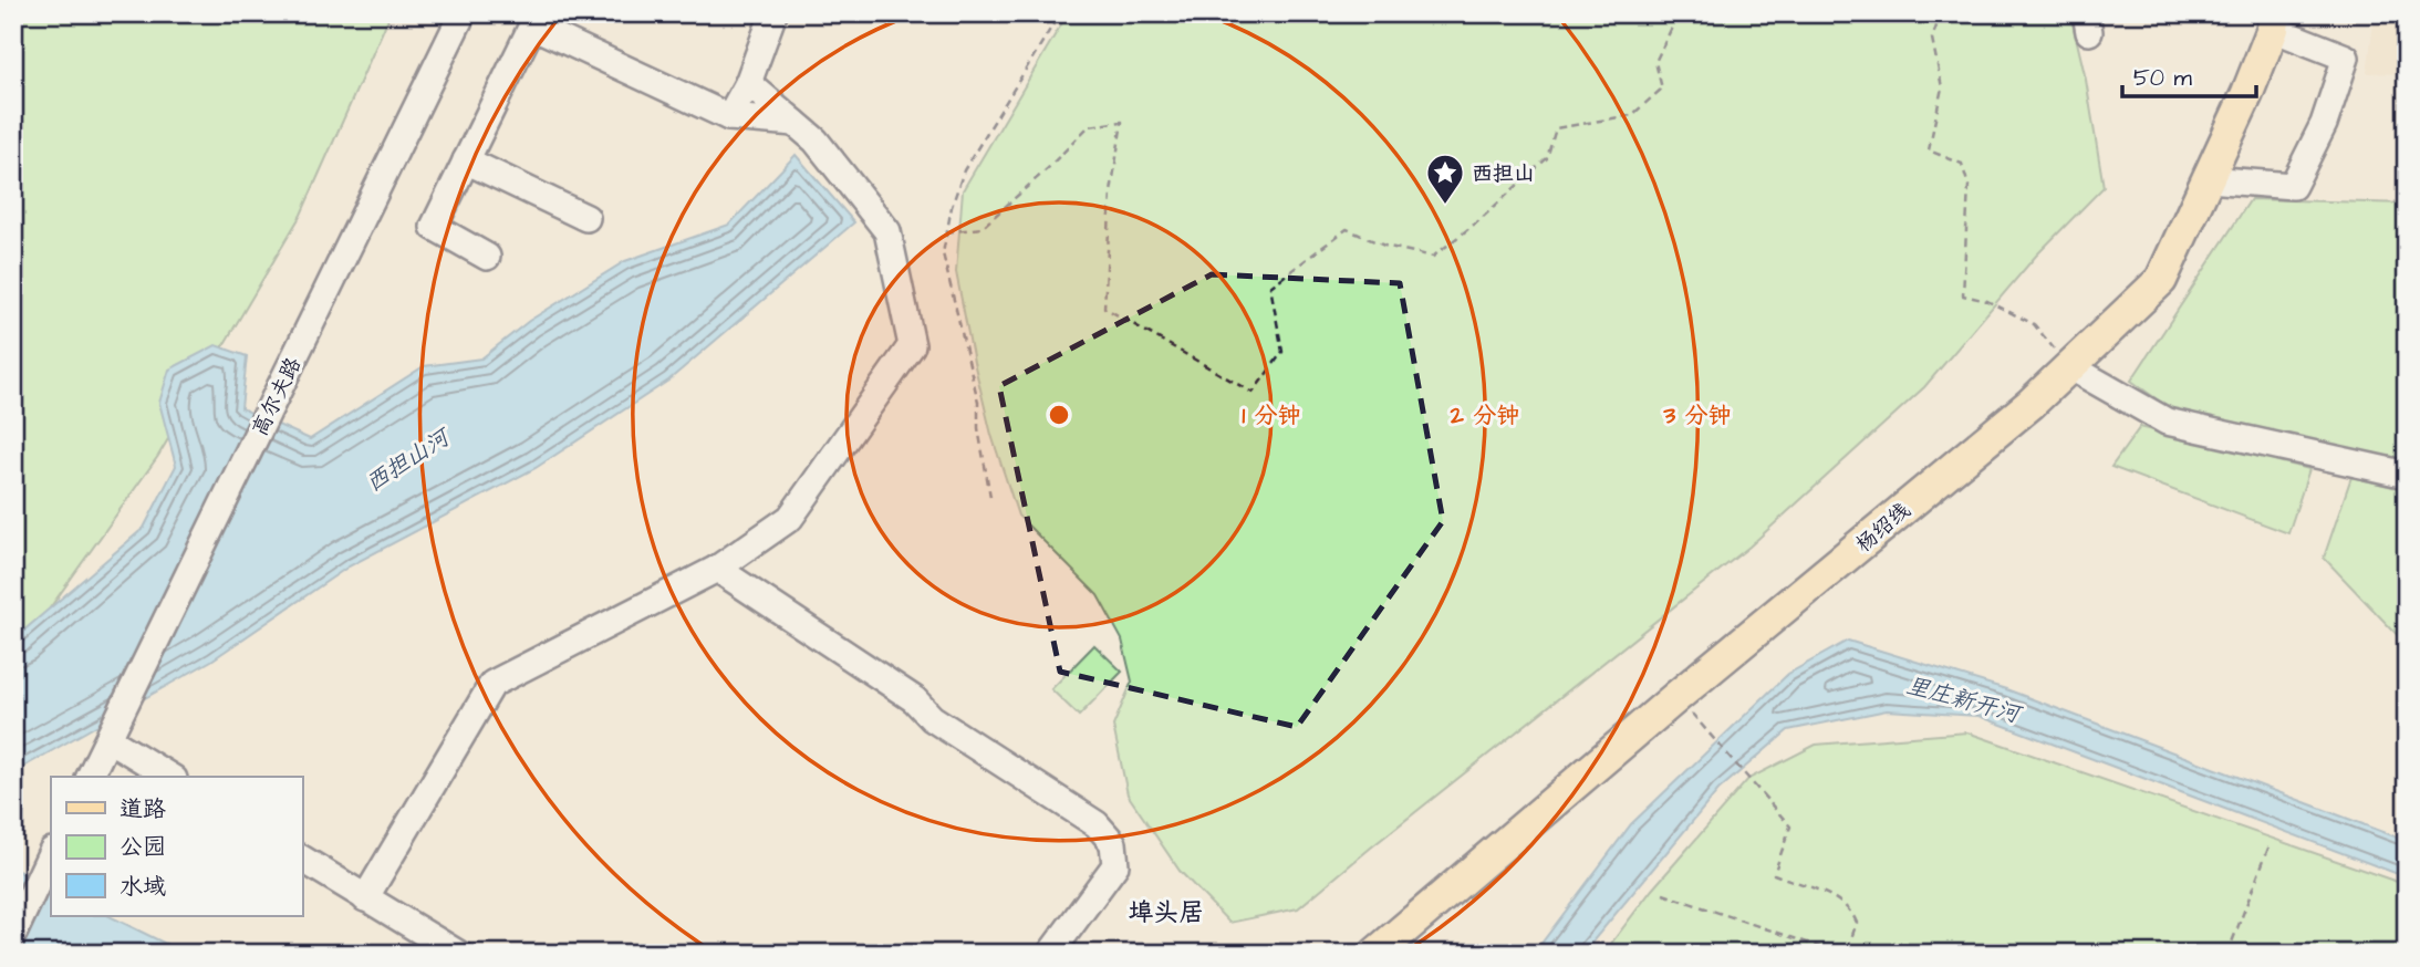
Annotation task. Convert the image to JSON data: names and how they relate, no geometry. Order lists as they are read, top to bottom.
{
  "streets": {
    "main road": ["杨绍线"],
    "street": ["高尔夫路"]
  },
  "districts": ["埠头居"],
  "water": ["西担山河", "里庄新开河"],
  "places": {
    "place": ["西担山"]
  },
  "legend": ["道路", "公园", "水域"],
  "scale_bar": "50 m",
  "rings": ["1 分钟", "2 分钟", "3 分钟"]
}
